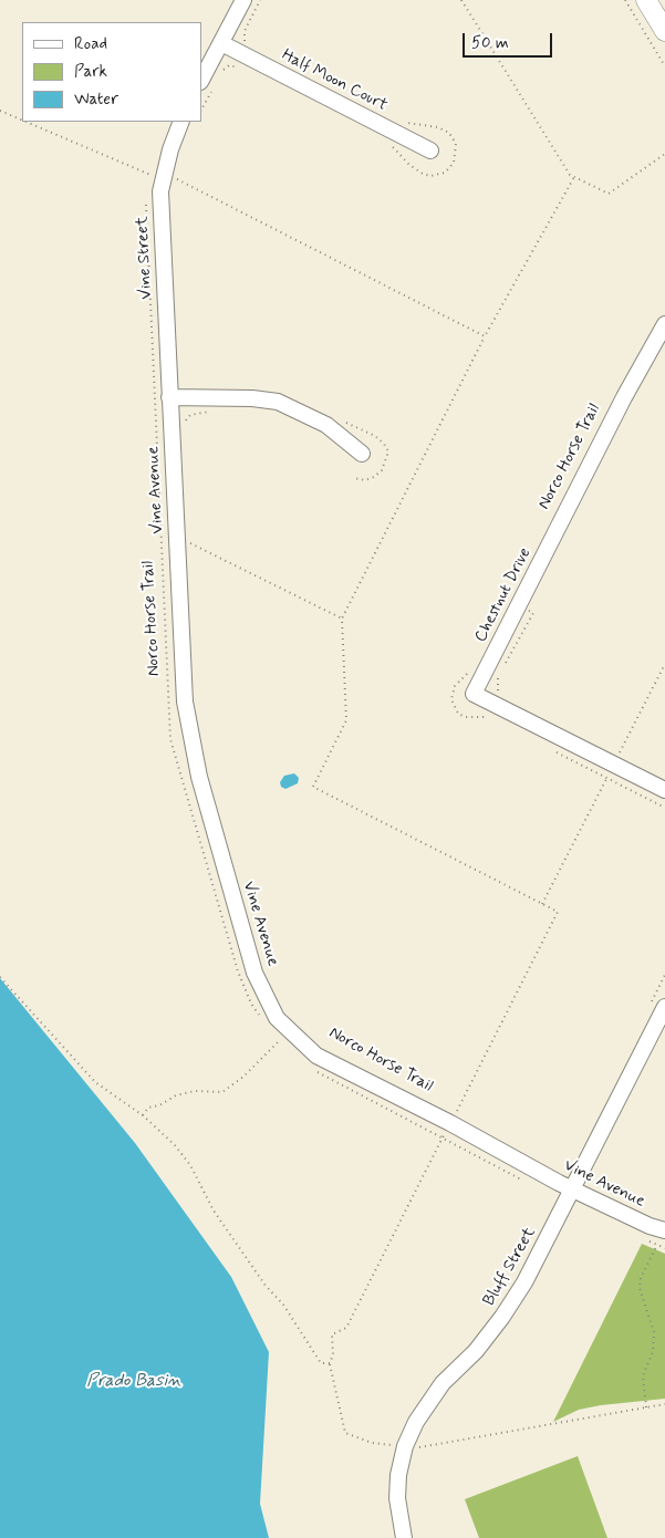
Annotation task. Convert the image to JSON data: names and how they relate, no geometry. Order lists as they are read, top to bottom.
{
  "streets": {
    "street": [
      "Half Moon Court",
      "Vine Street",
      "Vine Avenue",
      "Chestnut Drive",
      "Bluff Street"
    ],
    "path": ["Norco Horse Trail"]
  },
  "crossings": [
    ["Vine Street", "Vine Avenue"],
    ["Vine Avenue", "Bluff Street"]
  ],
  "water": ["Prado Basin"],
  "legend": ["Road", "Park", "Water"],
  "scale_bar": "50 m"
}
